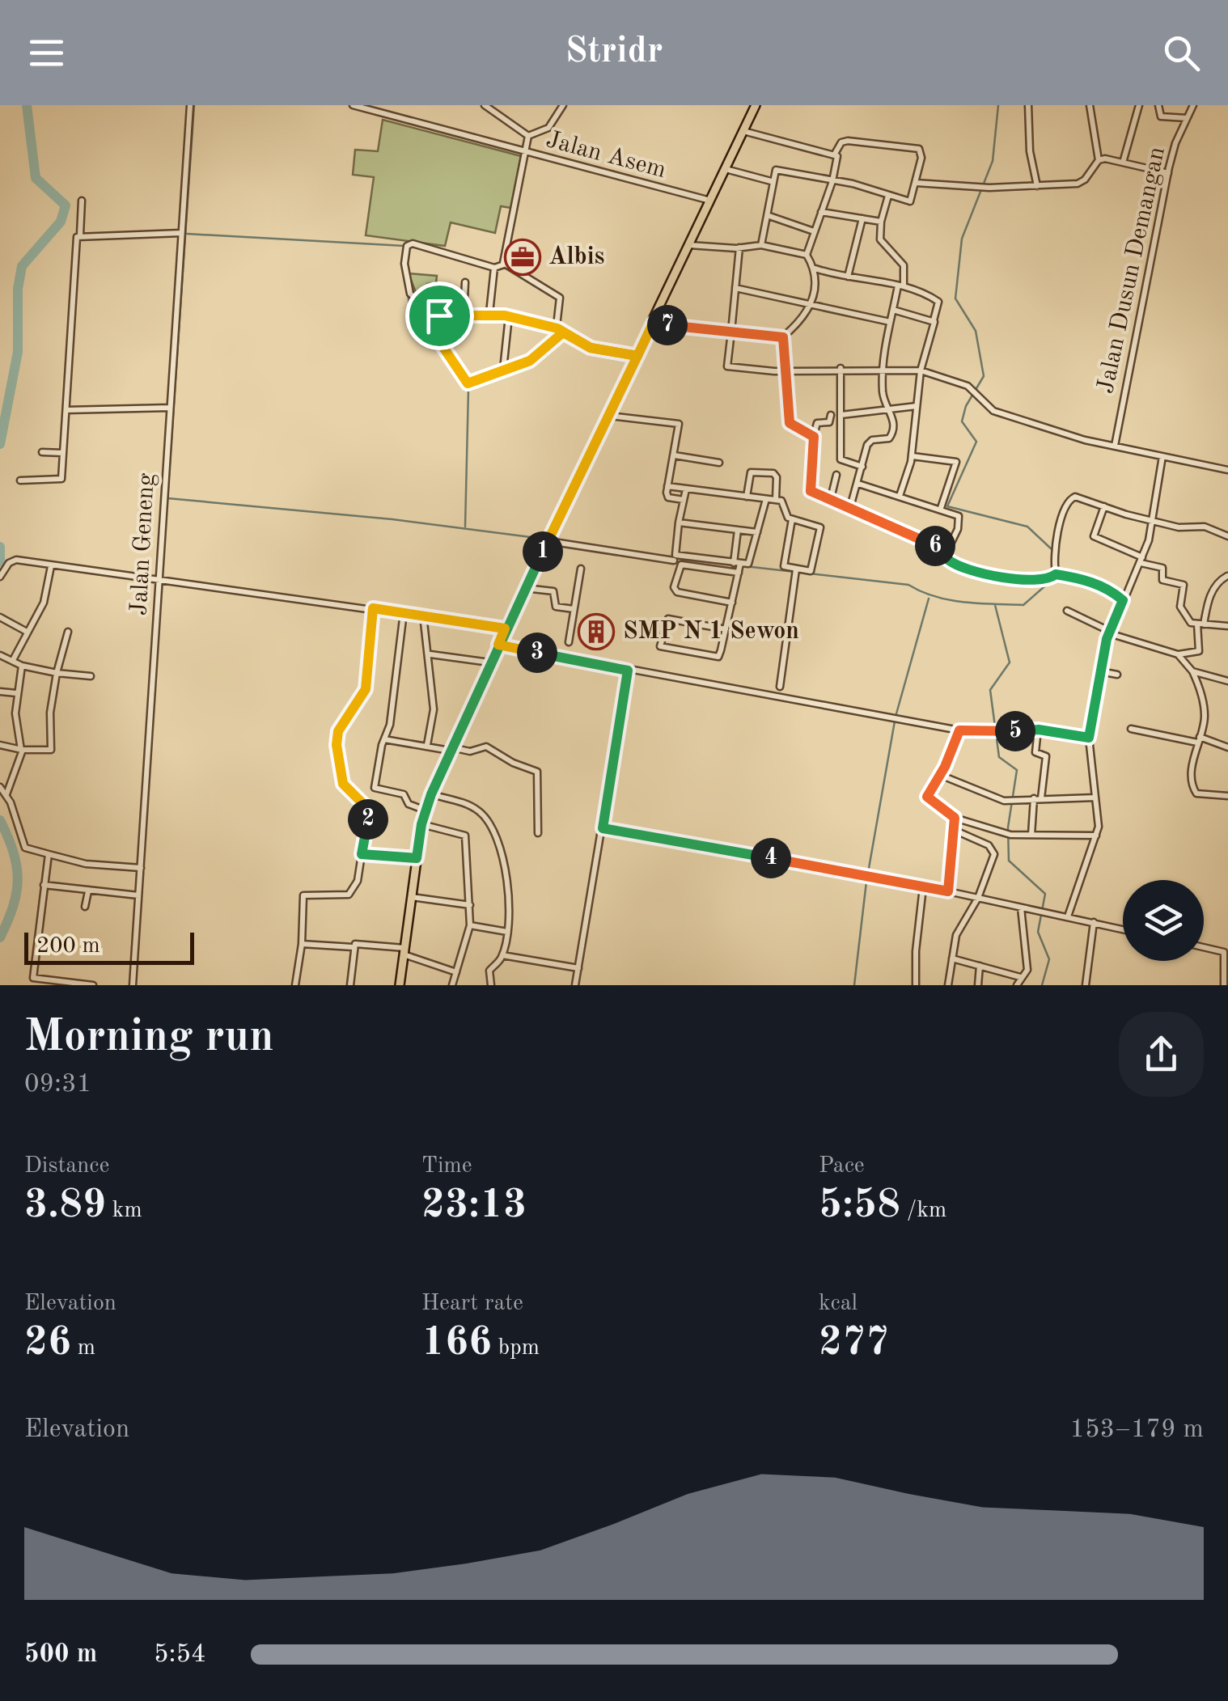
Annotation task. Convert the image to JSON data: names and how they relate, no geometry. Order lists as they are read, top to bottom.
{
  "streets": {
    "street": ["Jalan Asem", "Jalan Dusun Demangan", "Jalan Geneng"]
  },
  "places": {
    "office": ["Albis"],
    "building": ["SMP N 1 Sewon"]
  },
  "scale_bar": "200 m",
  "page": {
    "header": "Stridr",
    "pins": [
      "7",
      "6",
      "1",
      "3",
      "5",
      "2",
      "4"
    ],
    "scale": "200 m",
    "heading": ["Morning run", "09:31"],
    "stats": [
      ["Distance", "3.89 km"],
      ["Time", "23:13"],
      ["Pace", "5:58 /km"],
      ["Elevation", "26 m"],
      ["Heart rate", "166 bpm"],
      ["kcal", "277"]
    ],
    "chart": ["Elevation", "153–179 m"],
    "list": [
      {
        "name": "500 m",
        "note": "5:54"
      }
    ]
  }
}
